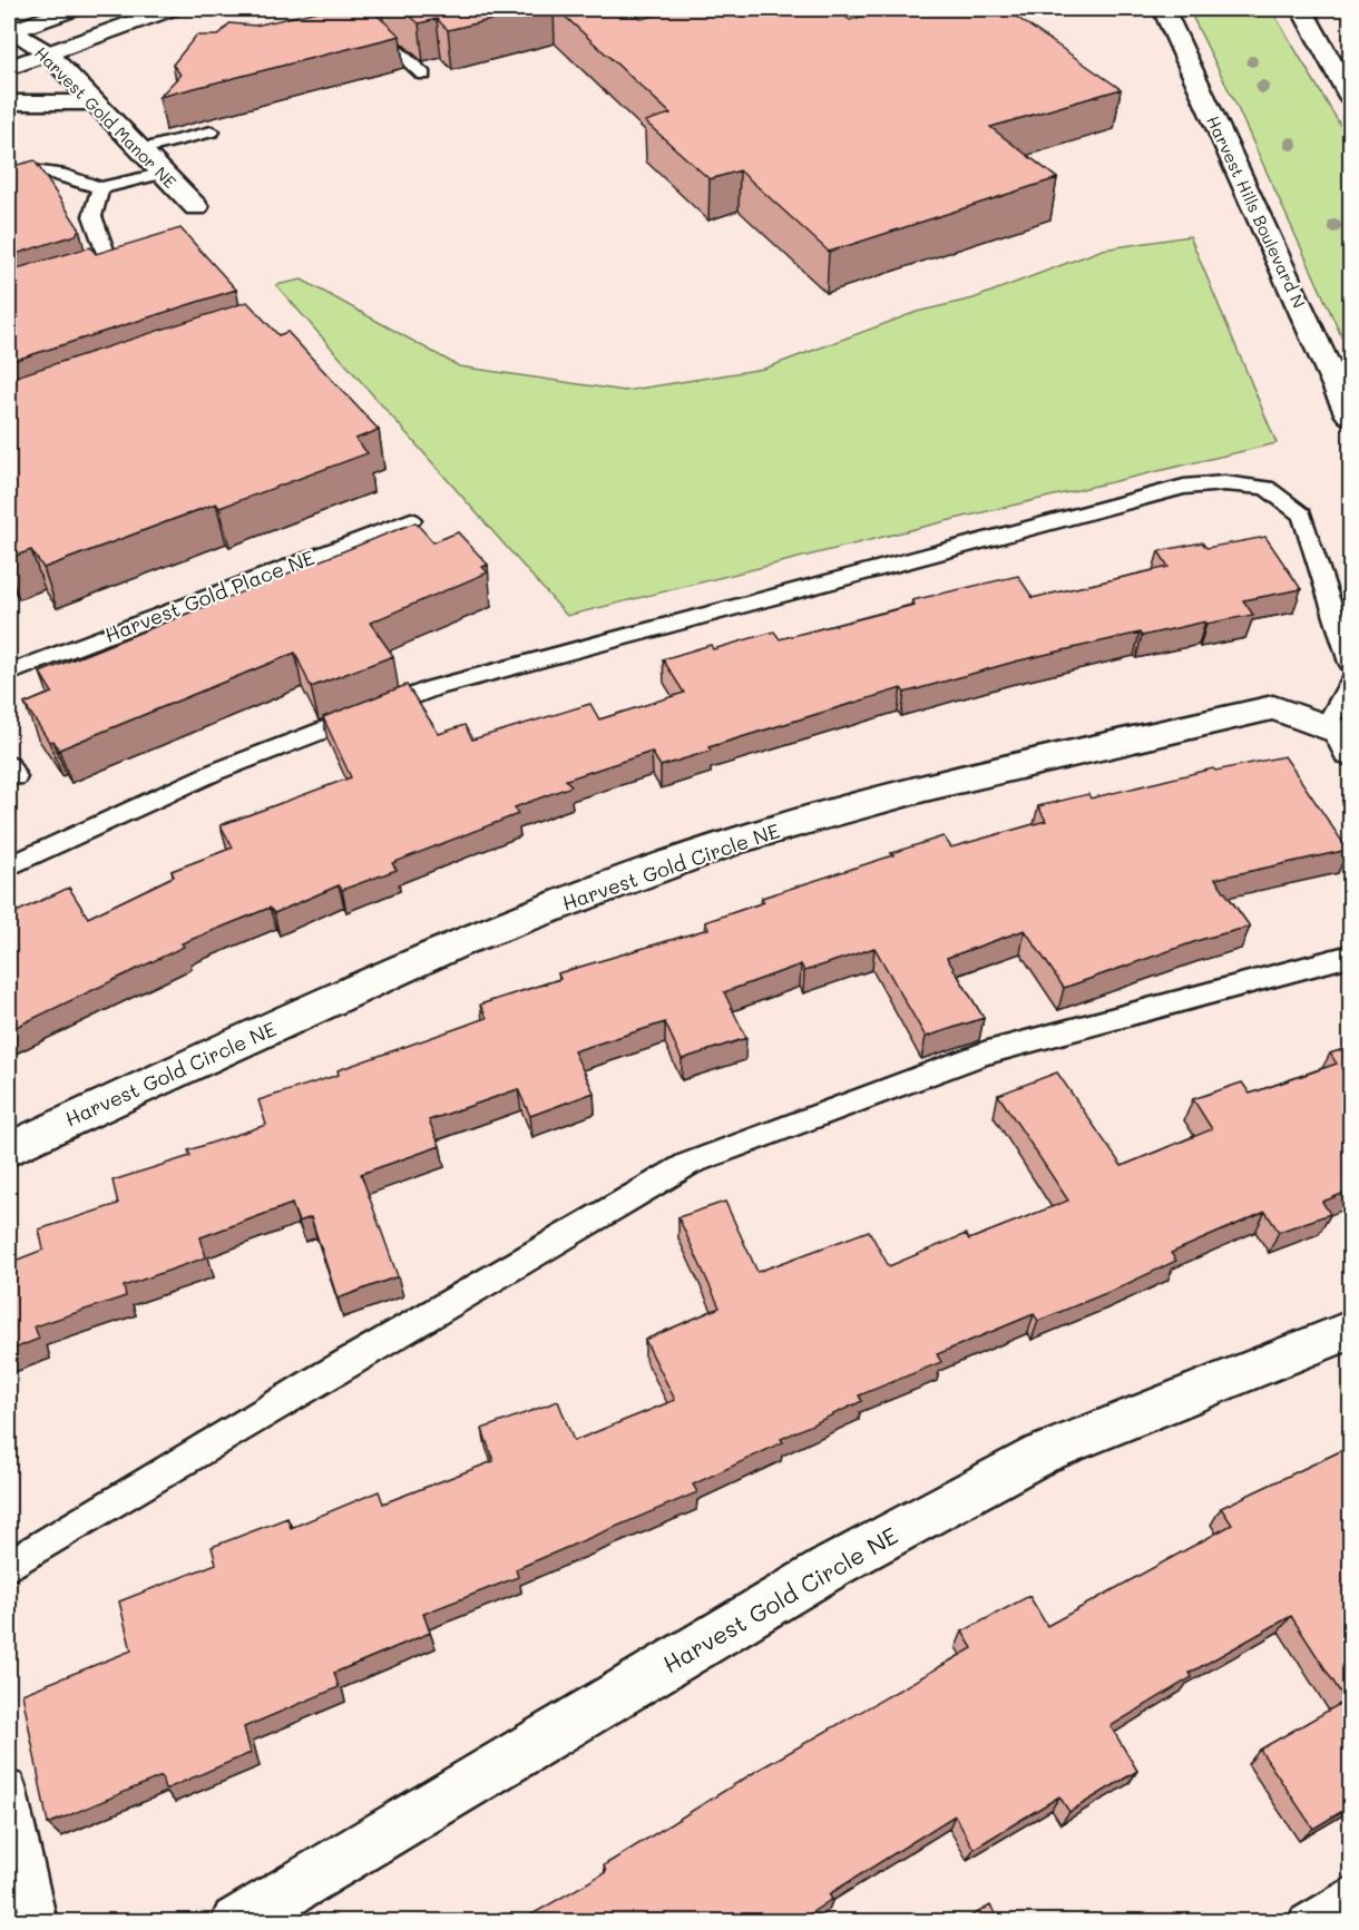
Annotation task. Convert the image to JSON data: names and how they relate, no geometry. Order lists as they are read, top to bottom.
{
  "streets": {
    "street": ["Harvest Gold Manor NE", "Harvest Hills Boulevard N", "Harvest Gold Circle NE"],
    "lane": ["Harvest Gold Place NE"]
  }
}
